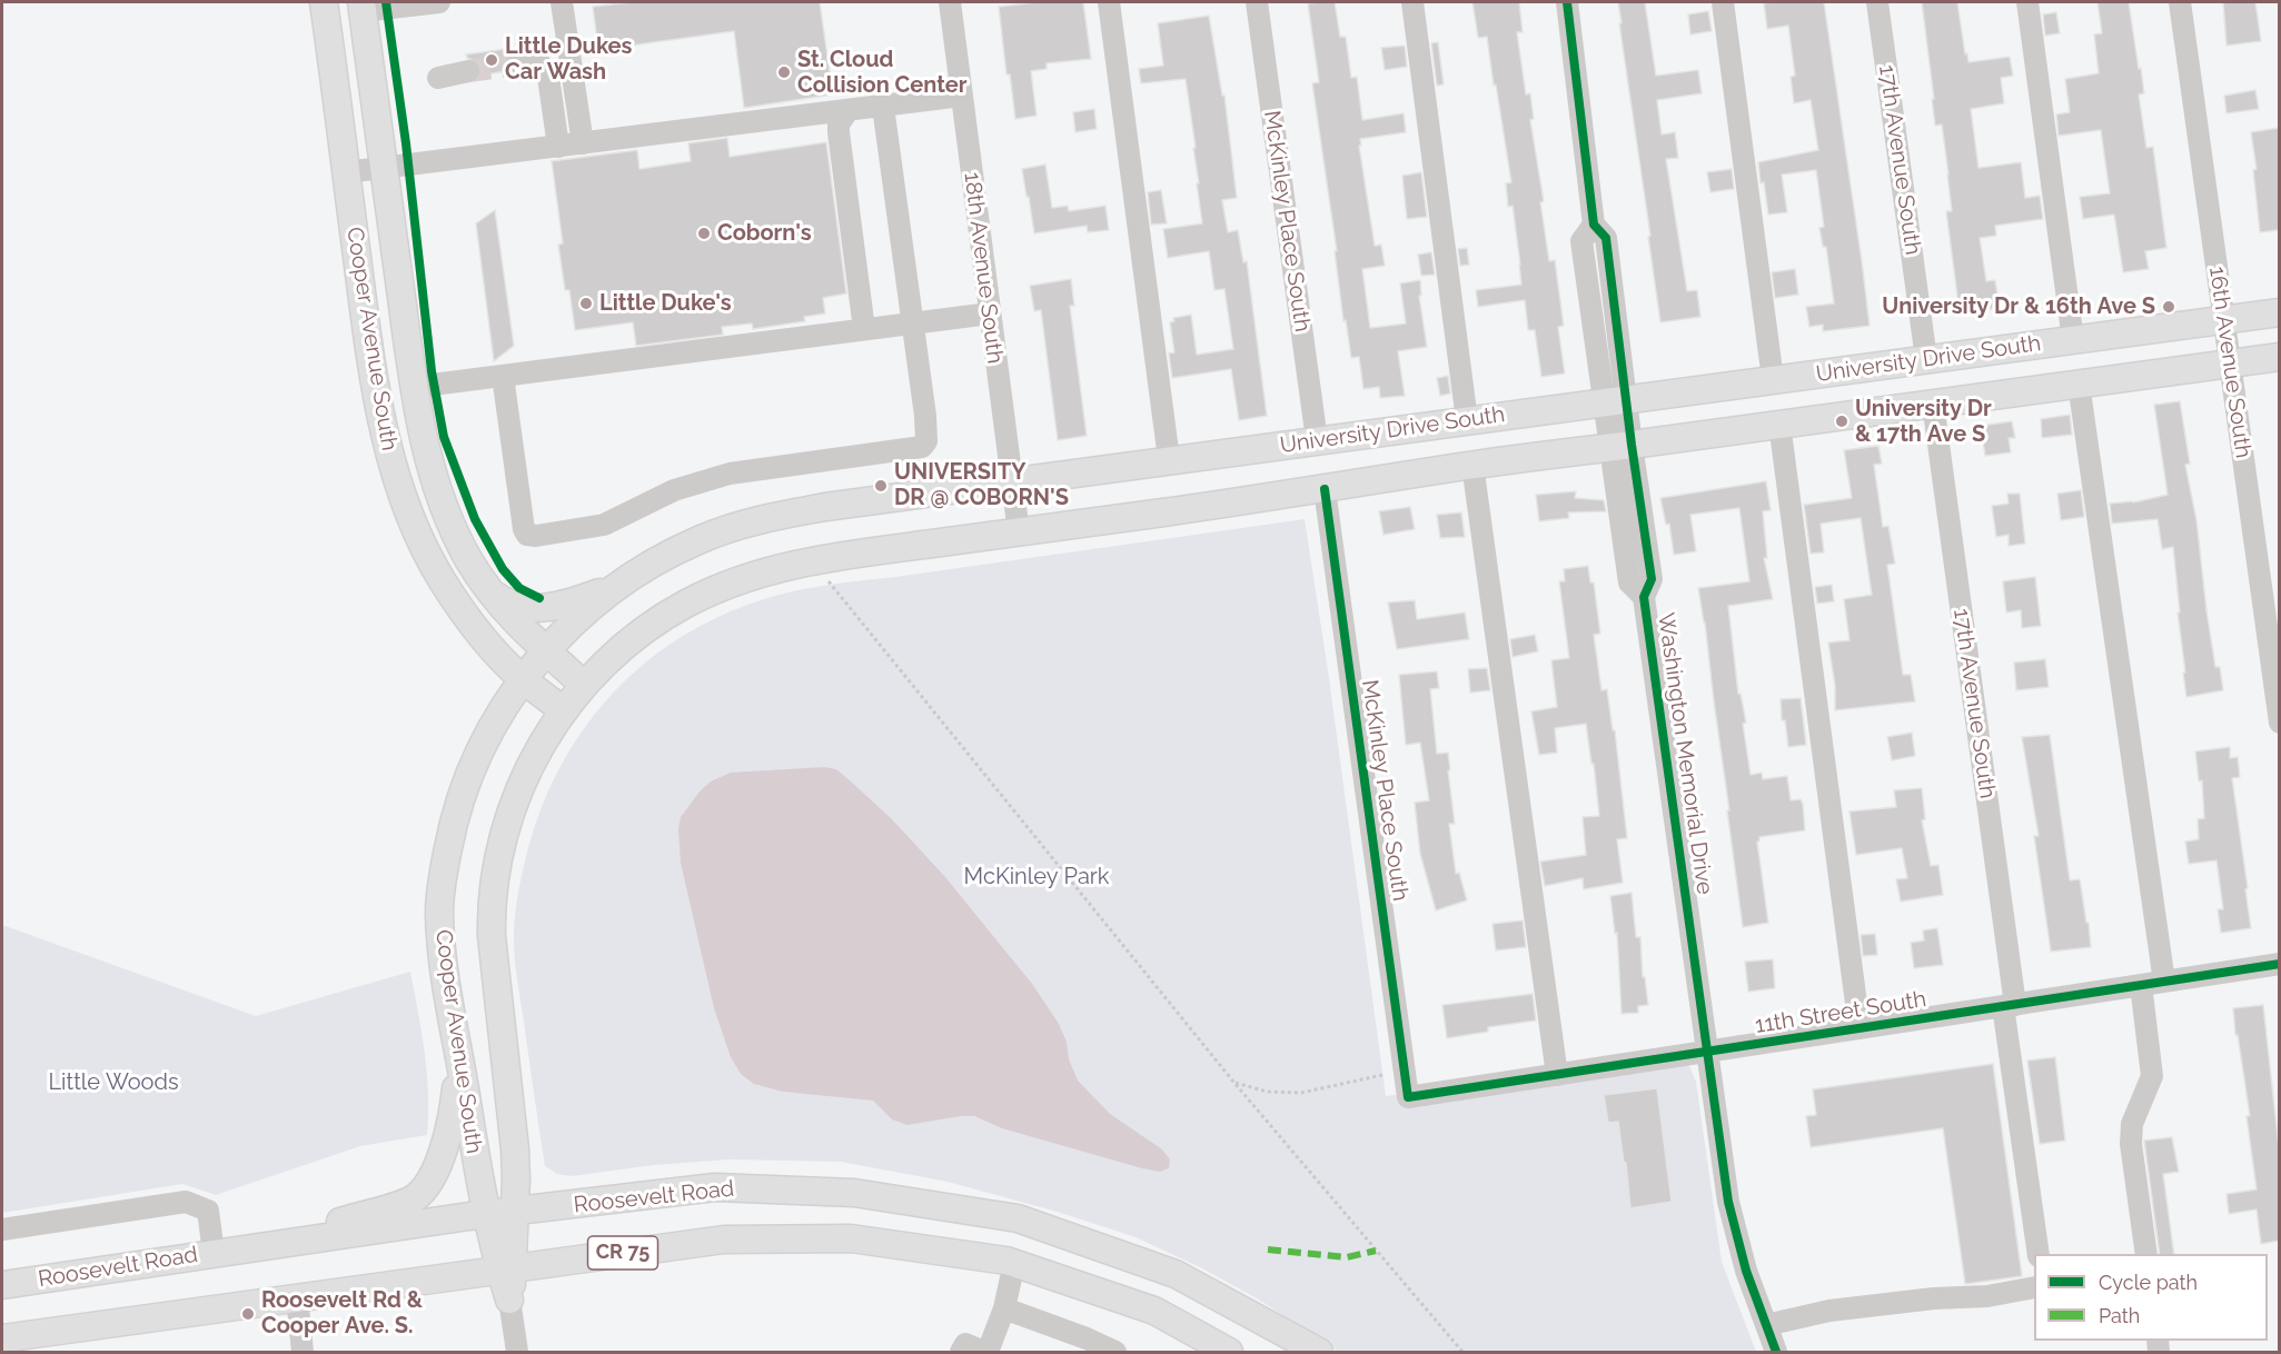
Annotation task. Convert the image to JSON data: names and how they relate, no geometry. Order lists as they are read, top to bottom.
{
  "streets": {
    "main road": [
      "Cooper Avenue South",
      "University Drive South",
      "Roosevelt Road",
      "CR 75"
    ],
    "street": [
      "17th Avenue South",
      "McKinley Place South",
      "18th Avenue South",
      "16th Avenue South",
      "Washington Memorial Drive",
      "11th Street South"
    ]
  },
  "crossings": [
    ["17th Avenue South", "University Drive South"],
    ["17th Avenue South", "11th Street South"],
    ["McKinley Place South", "University Drive South"],
    ["McKinley Place South", "11th Street South"],
    ["18th Avenue South", "University Drive South"],
    ["Cooper Avenue South", "University Drive South"],
    ["Cooper Avenue South", "Roosevelt Road"],
    ["Cooper Avenue South", "CR 75"],
    ["University Drive South", "16th Avenue South"],
    ["University Drive South", "Washington Memorial Drive"],
    ["Washington Memorial Drive", "11th Street South"]
  ],
  "parks": ["McKinley Park", "Little Woods"],
  "places": [
    "Little Dukes Car Wash",
    "St. Cloud Collision Center",
    "Coborn's",
    "Little Duke's",
    "University Dr & 16th Ave S",
    "University Dr & 17th Ave S",
    "UNIVERSITY DR @ COBORN'S",
    "Roosevelt Rd & Cooper Ave. S."
  ],
  "legend": ["Cycle path", "Path"]
}
